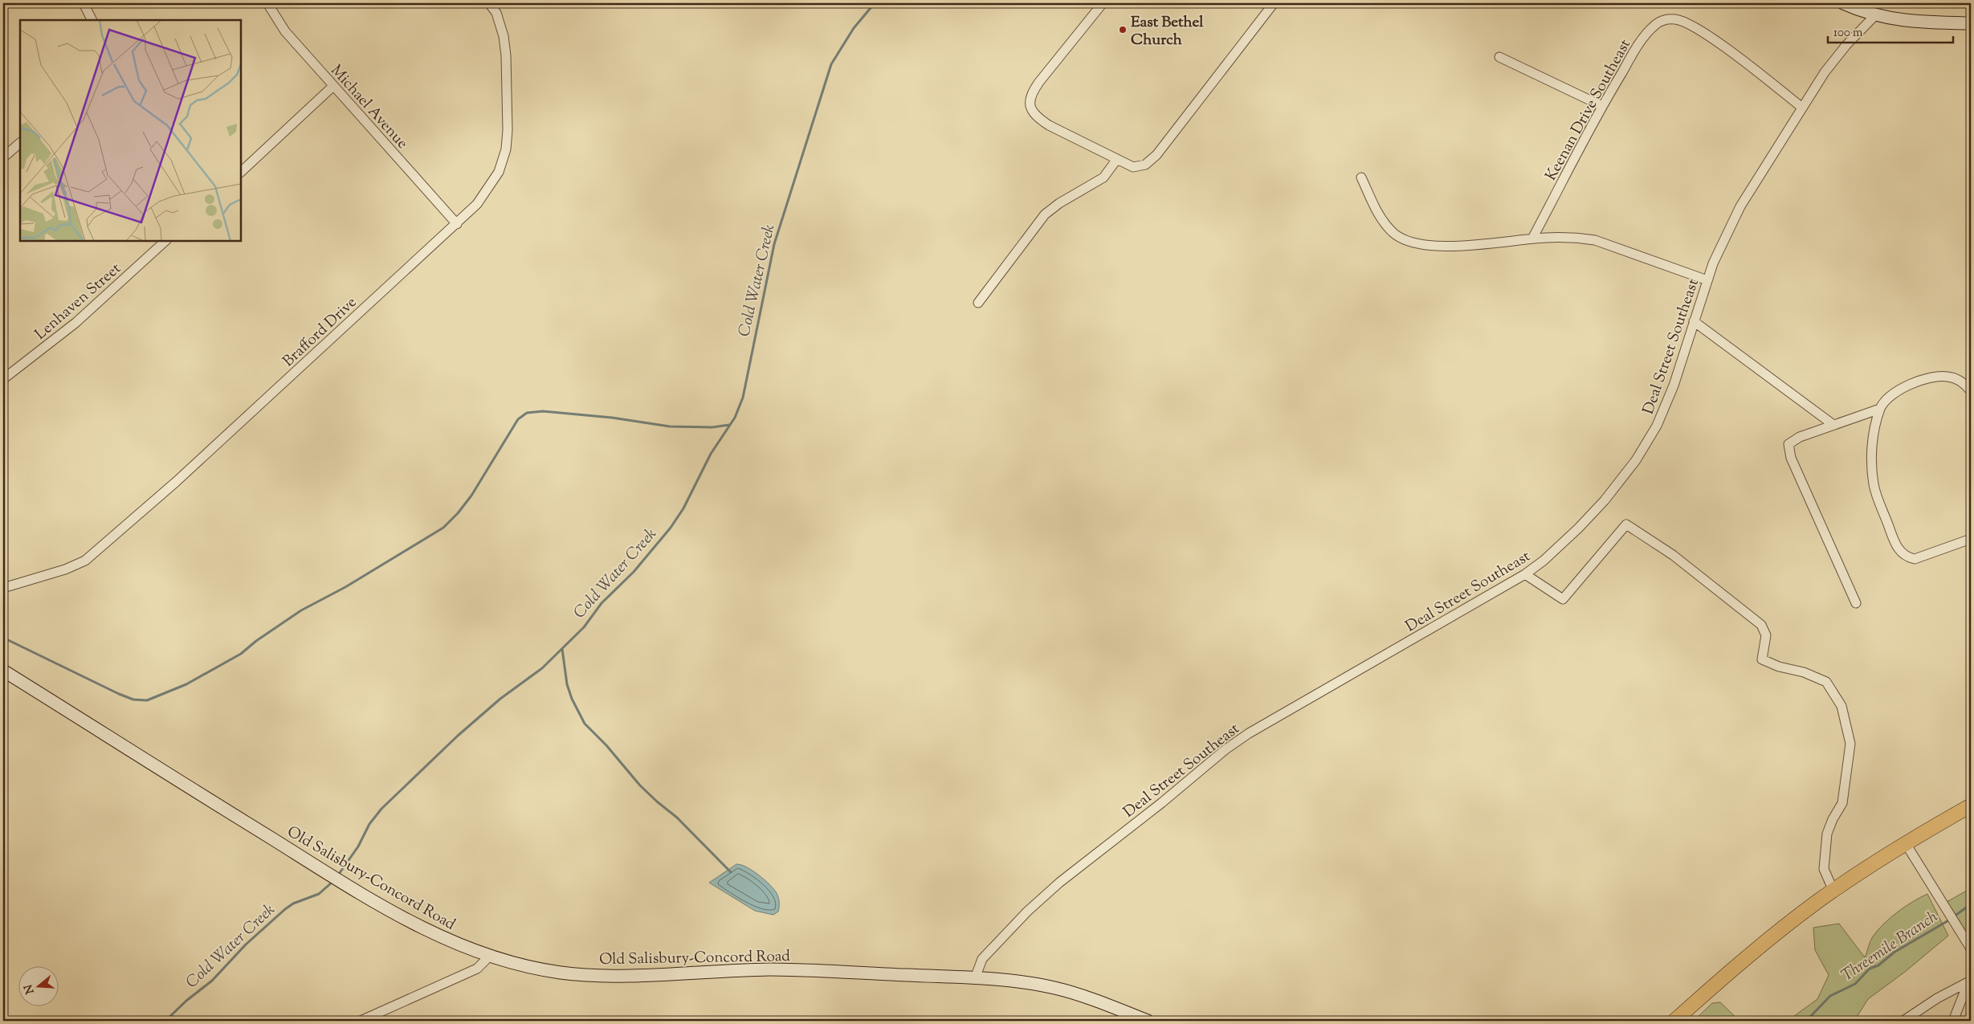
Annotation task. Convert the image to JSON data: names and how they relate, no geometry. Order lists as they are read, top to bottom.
{
  "streets": {
    "main road": ["Old Salisbury-Concord Road"],
    "street": [
      "Michael Avenue",
      "Keenan Drive Southeast",
      "Lenhaven Street",
      "Brafford Drive",
      "Deal Street Southeast"
    ]
  },
  "crossings": [
    ["Michael Avenue", "Brafford Drive"],
    ["Keenan Drive Southeast", "Deal Street Southeast"],
    ["Deal Street Southeast", "Old Salisbury-Concord Road"]
  ],
  "water": ["Cold Water Creek", "Threemile Branch"],
  "places": ["East Bethel Church"],
  "scale_bar": "100 m",
  "north": "left"
}
